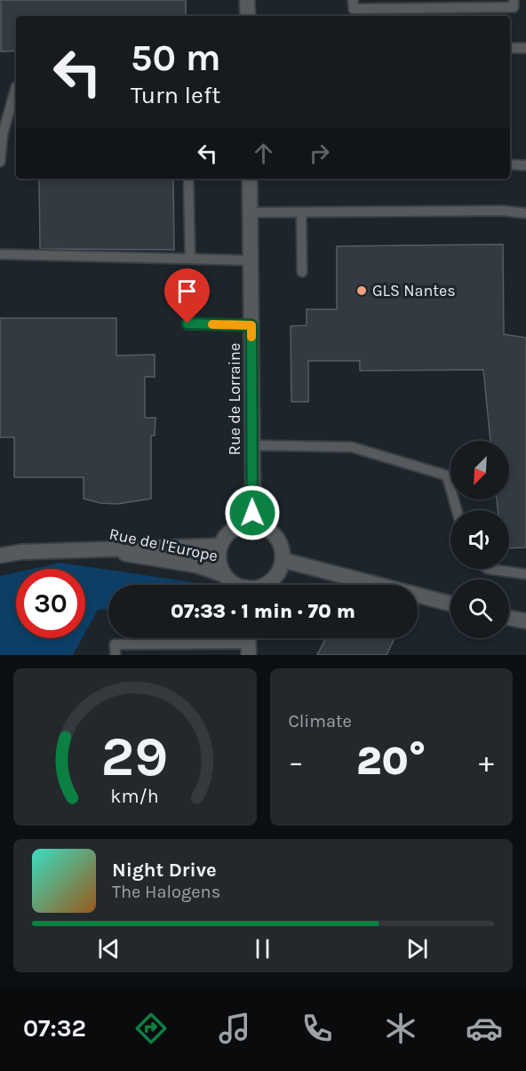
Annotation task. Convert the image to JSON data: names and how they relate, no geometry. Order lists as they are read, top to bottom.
{
  "streets": {
    "street": ["Rue de Lorraine", "Rue de l'Europe"]
  },
  "places": ["GLS Nantes"],
  "north": "bottom left",
  "page": {
    "turn": ["50 m", "Turn left"],
    "limit": "30",
    "trip": "07:33 · 1 min · 70 m",
    "tile": "Climate",
    "heat": ["−", "20°", "+"],
    "song": ["Night Drive", "The Halogens"],
    "tabs": "07:32",
    "gauge": ["29", "km/h"]
  }
}
